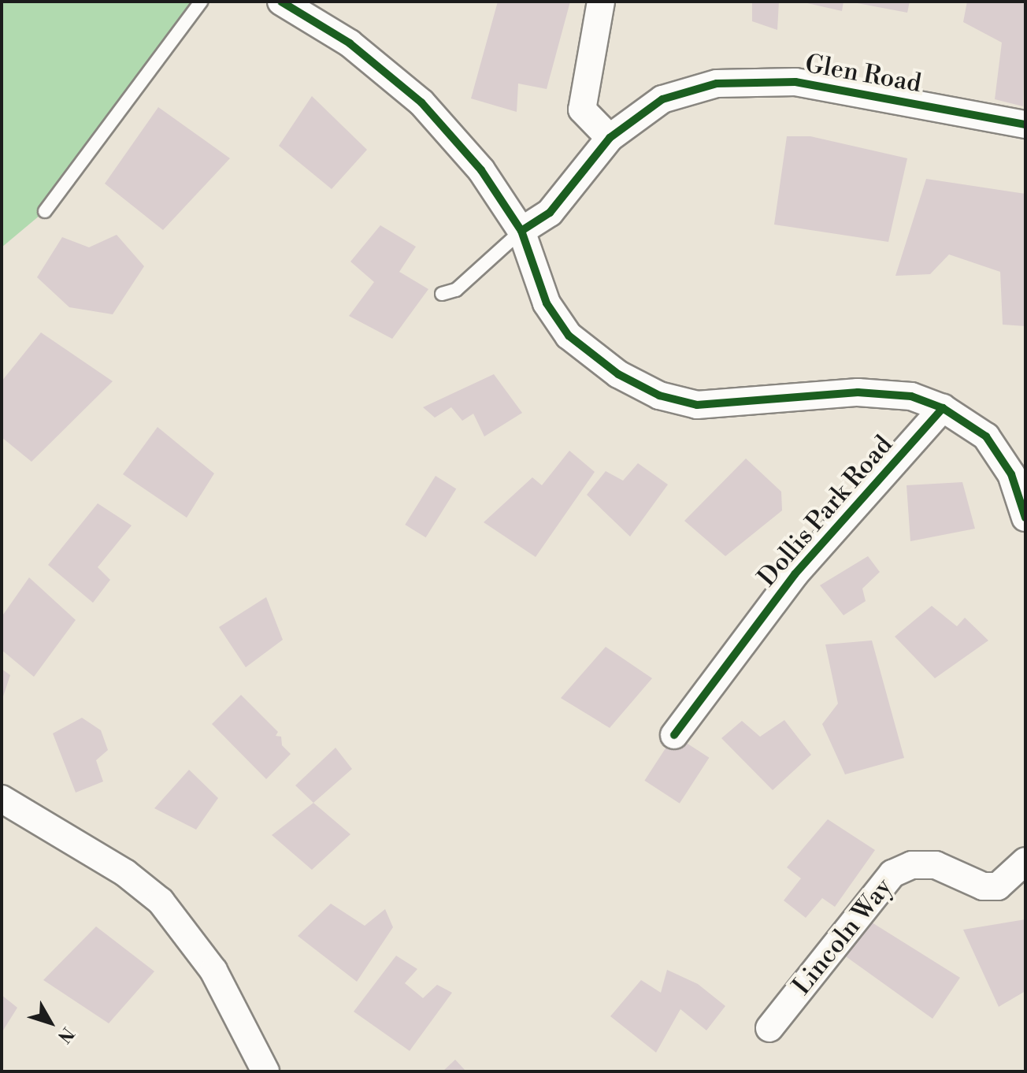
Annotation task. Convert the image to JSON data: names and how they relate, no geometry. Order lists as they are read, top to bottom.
{
  "streets": {
    "street": ["Glen Road", "Dollis Park Road", "Lincoln Way"]
  },
  "north": "bottom right"
}
